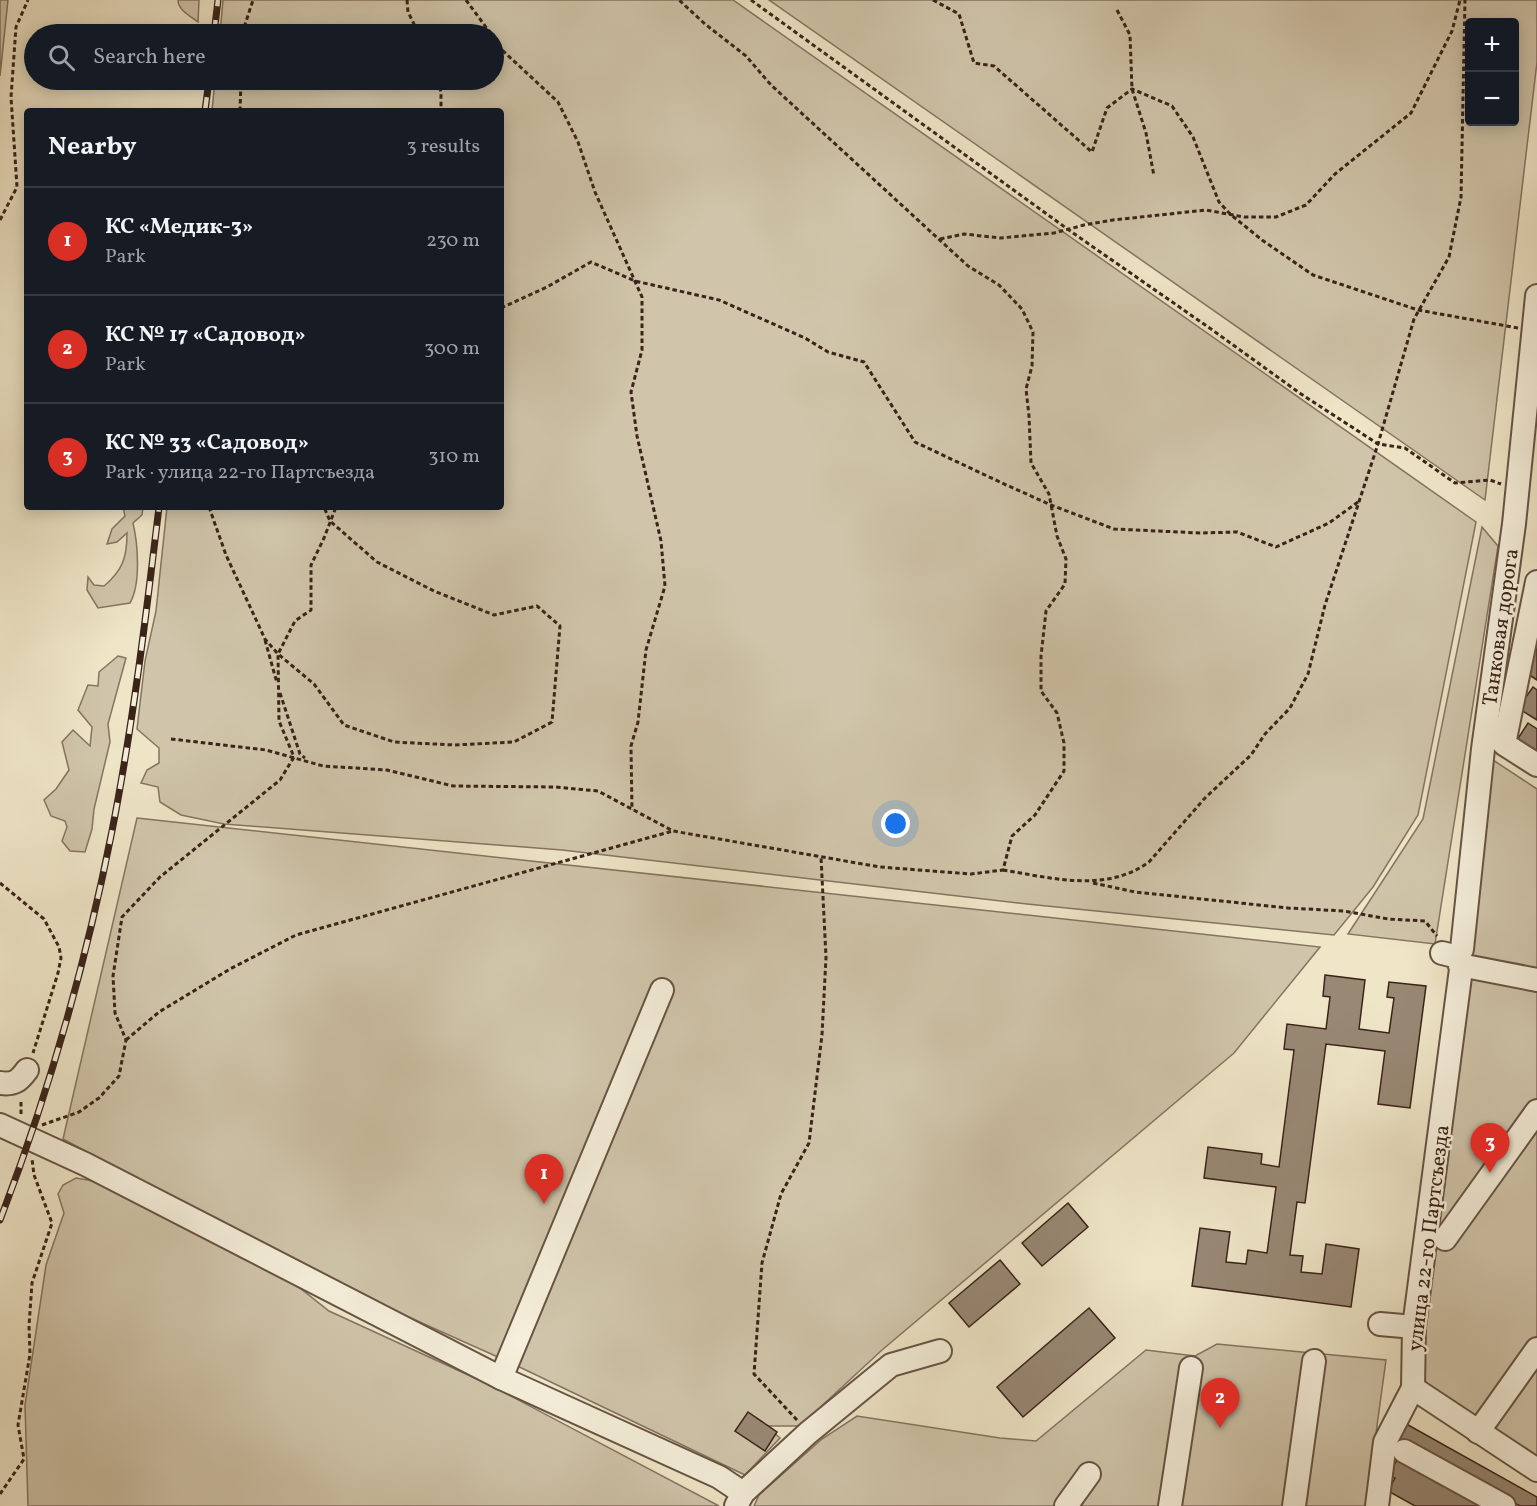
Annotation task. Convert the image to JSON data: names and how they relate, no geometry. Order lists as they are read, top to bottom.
{
  "streets": {
    "street": ["Танковая дорога", "улица 22-го Партсъезда"]
  },
  "crossings": [
    ["Танковая дорога", "улица 22-го Партсъезда"]
  ],
  "page": {
    "map_buttons": ["+", "−"],
    "search": "Search here",
    "heading": ["Nearby", "3 results"],
    "list": [
      {
        "mark": "1",
        "name": "КС «Медик-3»",
        "note": "Park",
        "value": "230 m"
      },
      {
        "mark": "2",
        "name": "КС № 17 «Садовод»",
        "note": "Park",
        "value": "300 m"
      },
      {
        "mark": "3",
        "name": "КС № 33 «Садовод»",
        "note": "Park · улица 22-го Партсъезда",
        "value": "310 m"
      }
    ],
    "pins": ["3", "1", "2"]
  }
}
